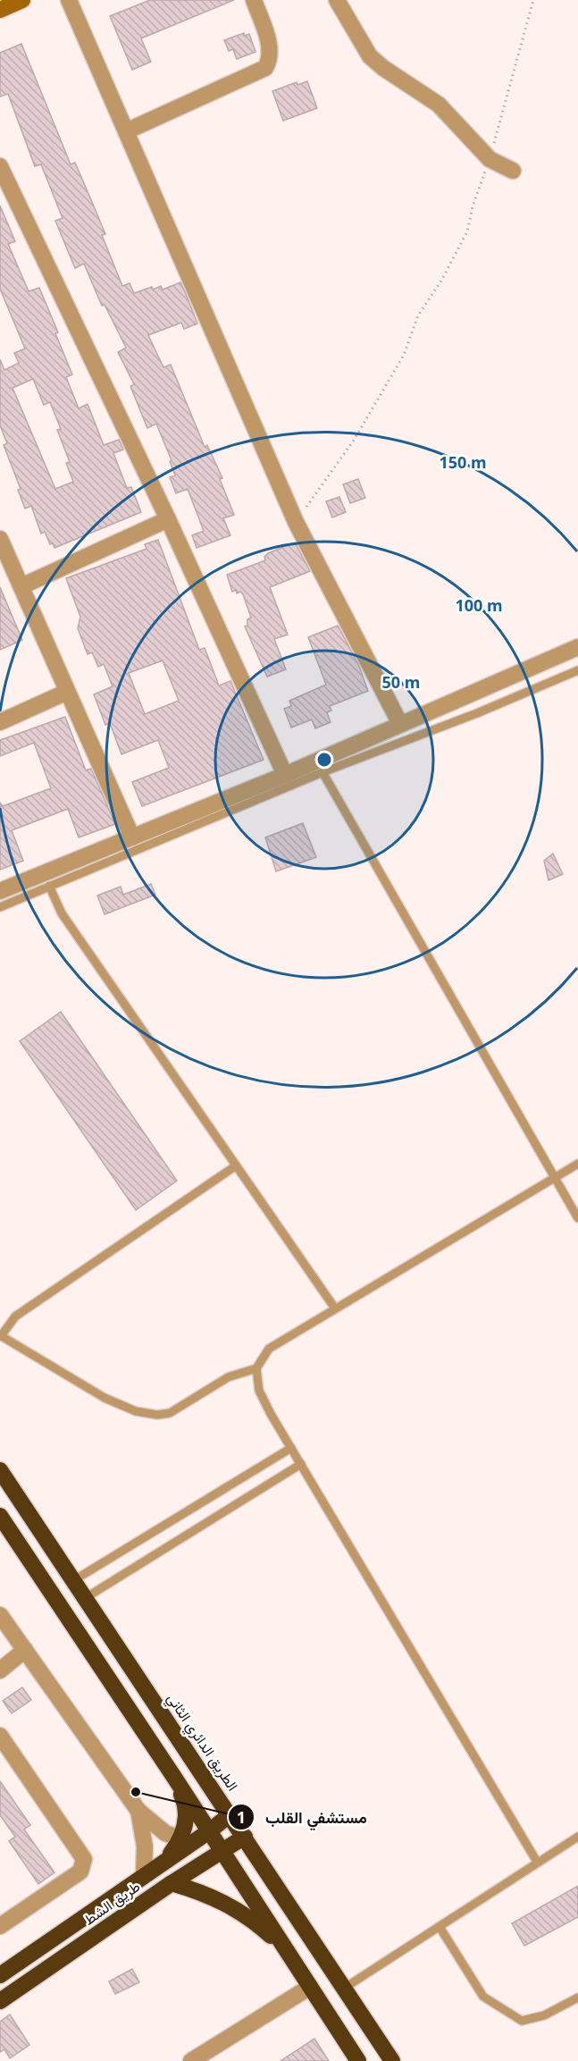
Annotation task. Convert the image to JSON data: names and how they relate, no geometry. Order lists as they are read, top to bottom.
{
  "streets": {
    "highway": ["الطريق الدائري الثاني", "طريق الشط"]
  },
  "crossings": [
    ["الطريق الدائري الثاني", "طريق الشط"]
  ],
  "places": ["مستشفي القلب"],
  "rings": ["150 m", "100 m", "50 m"]
}
